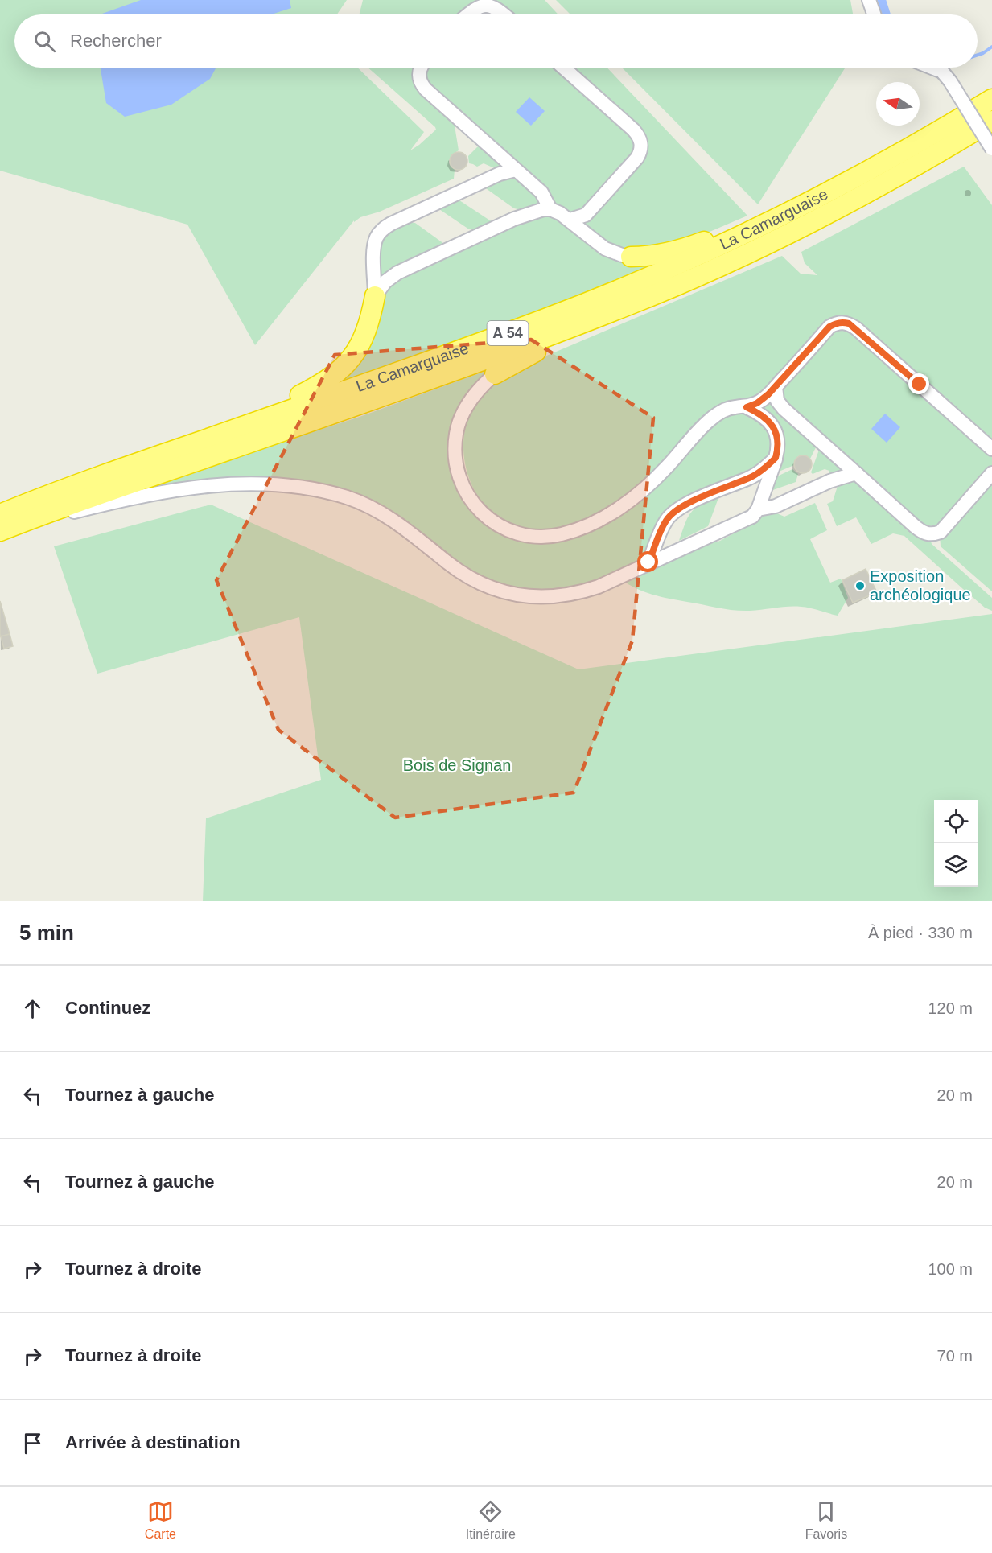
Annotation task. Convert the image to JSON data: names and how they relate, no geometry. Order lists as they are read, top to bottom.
{
  "streets": {
    "highway": ["La Camarguaise", "A 54"]
  },
  "parks": ["Bois de Signan"],
  "places": ["Exposition archéologique"],
  "north": "left",
  "page": {
    "search": "Rechercher",
    "heading": ["5 min", "À pied · 330 m"],
    "list": [
      ["Continuez", "120 m"],
      ["Tournez à gauche", "20 m"],
      ["Tournez à gauche", "20 m"],
      ["Tournez à droite", "100 m"],
      ["Tournez à droite", "70 m"],
      "Arrivée à destination"
    ],
    "nav": ["Carte", "Itinéraire", "Favoris"]
  }
}
